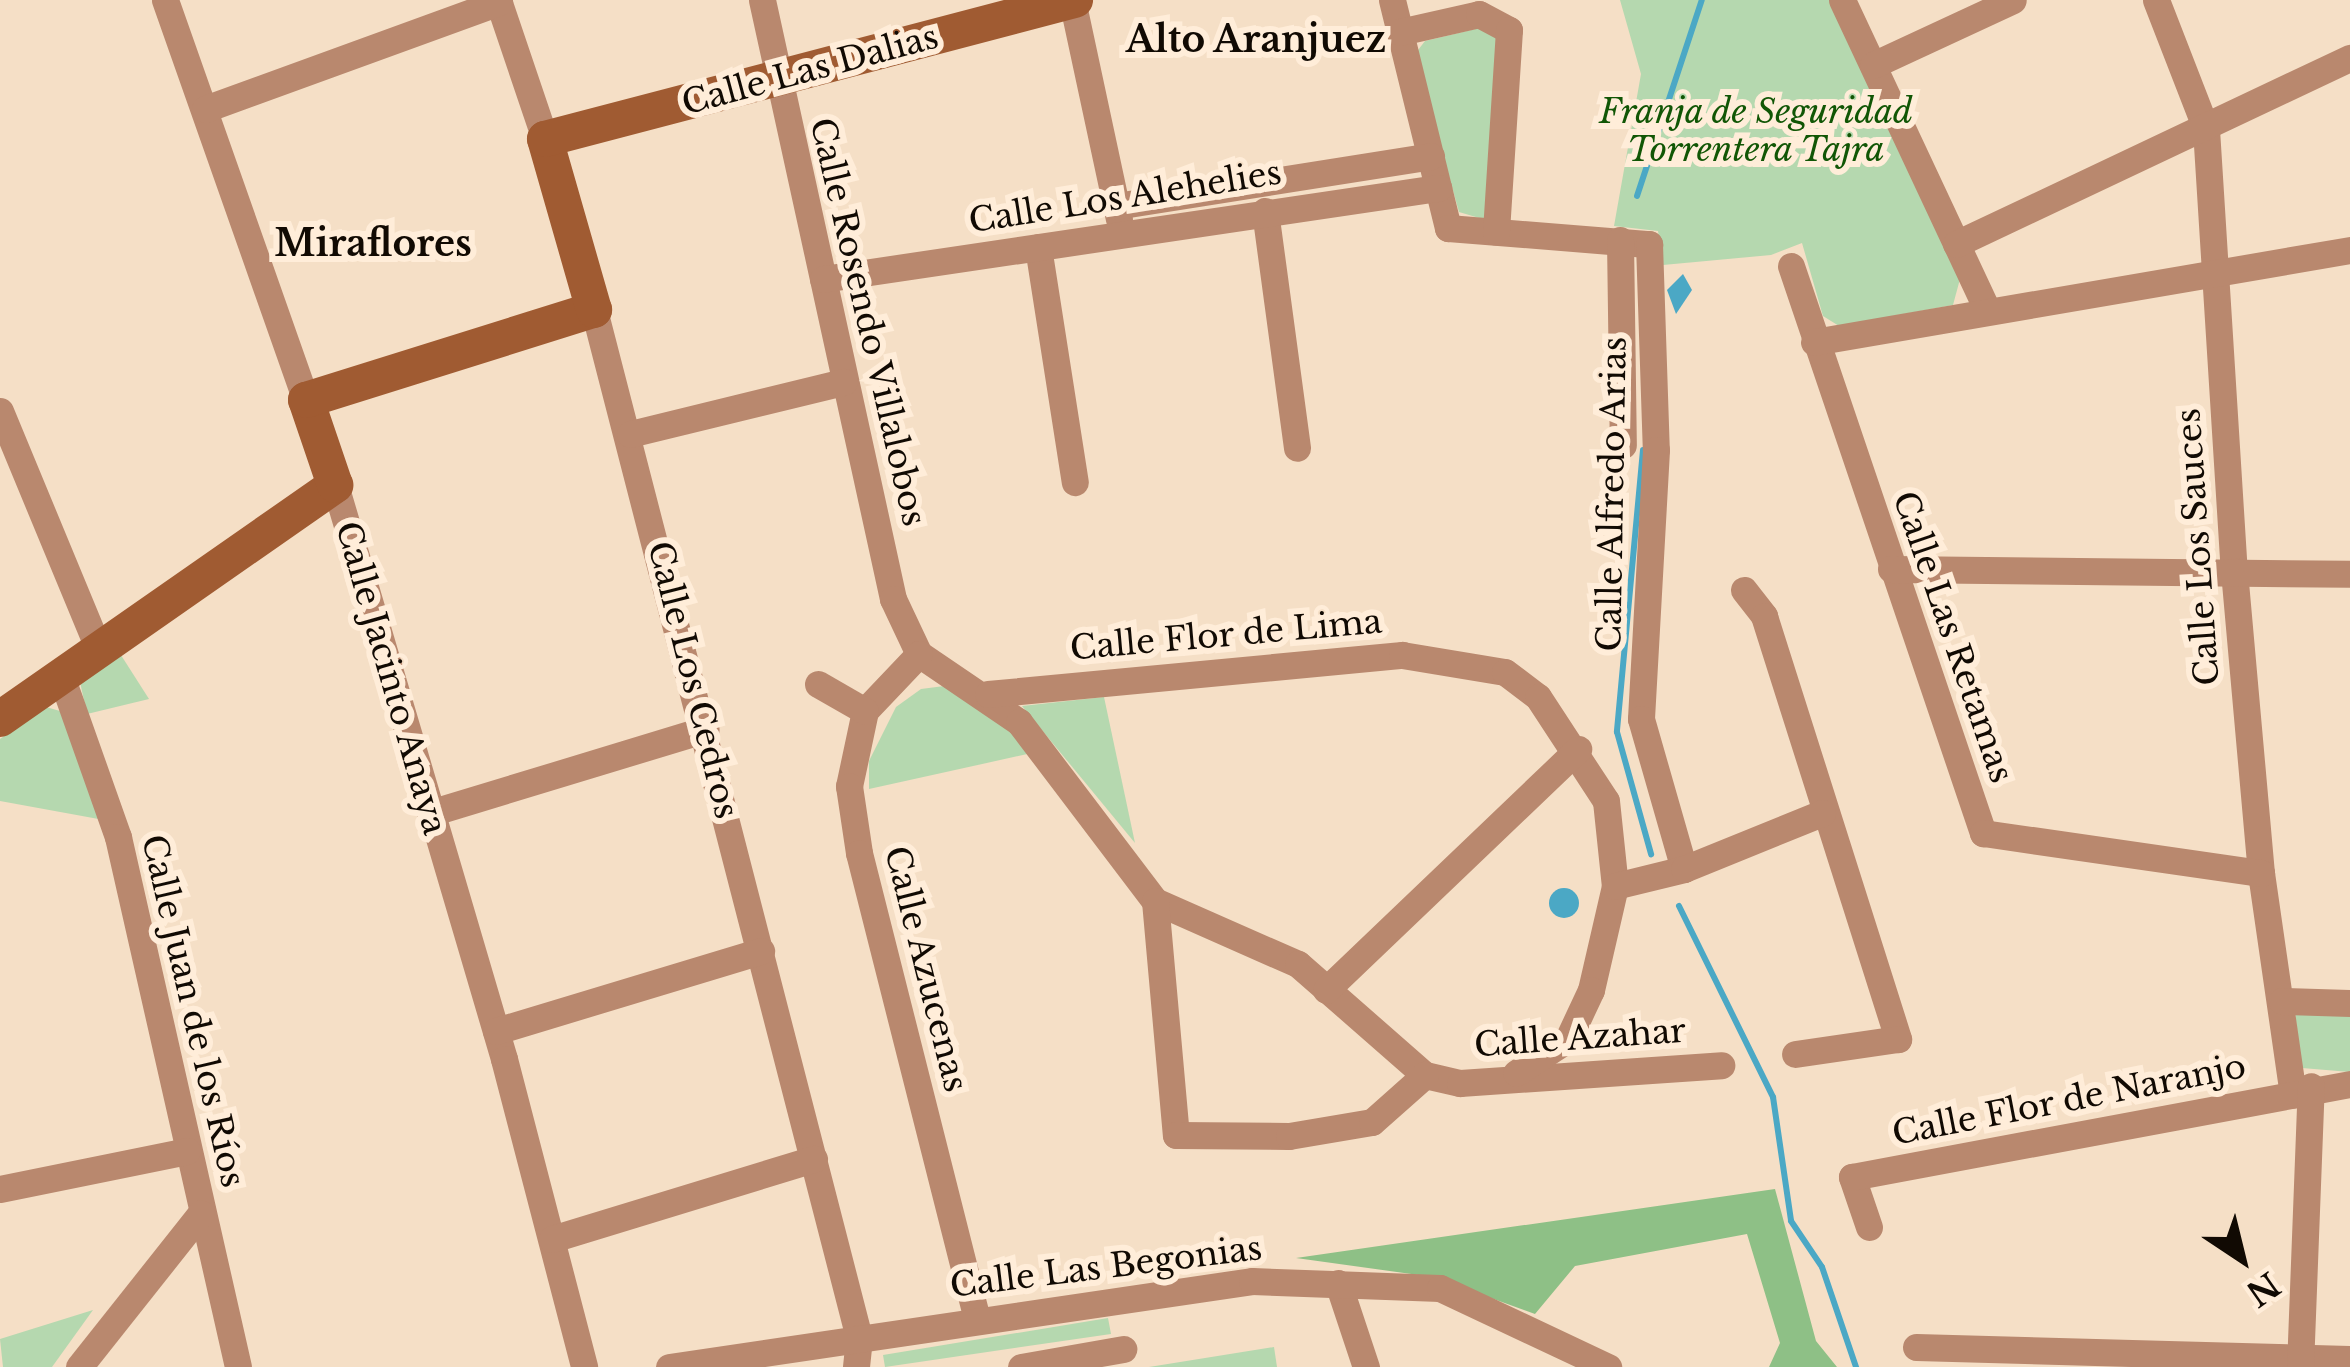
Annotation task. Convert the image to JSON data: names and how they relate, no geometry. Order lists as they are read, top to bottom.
{
  "streets": {
    "street": [
      "Calle Las Dalias",
      "Calle Los Alehelies",
      "Calle Rosendo Villalobos",
      "Calle Alfredo Arias",
      "Calle Los Sauces",
      "Calle Flor de Lima",
      "Calle Las Retamas",
      "Calle Jacinto Anaya",
      "Calle Los Cedros",
      "Calle Azucenas",
      "Calle Juan de los Ríos",
      "Calle Azahar",
      "Calle Flor de Naranjo",
      "Calle Las Begonias"
    ]
  },
  "crossings": [
    ["Calle Las Dalias", "Calle Rosendo Villalobos"],
    ["Calle Las Dalias", "Calle Los Cedros"],
    ["Calle Los Alehelies", "Calle Rosendo Villalobos"],
    ["Calle Los Sauces", "Calle Las Retamas"],
    ["Calle Los Sauces", "Calle Flor de Naranjo"],
    ["Calle Los Cedros", "Calle Las Begonias"],
    ["Calle Azucenas", "Calle Las Begonias"]
  ],
  "districts": ["Alto Aranjuez", "Miraflores"],
  "parks": ["Franja de Seguridad Torrentera Tajra"],
  "north": "bottom right"
}
